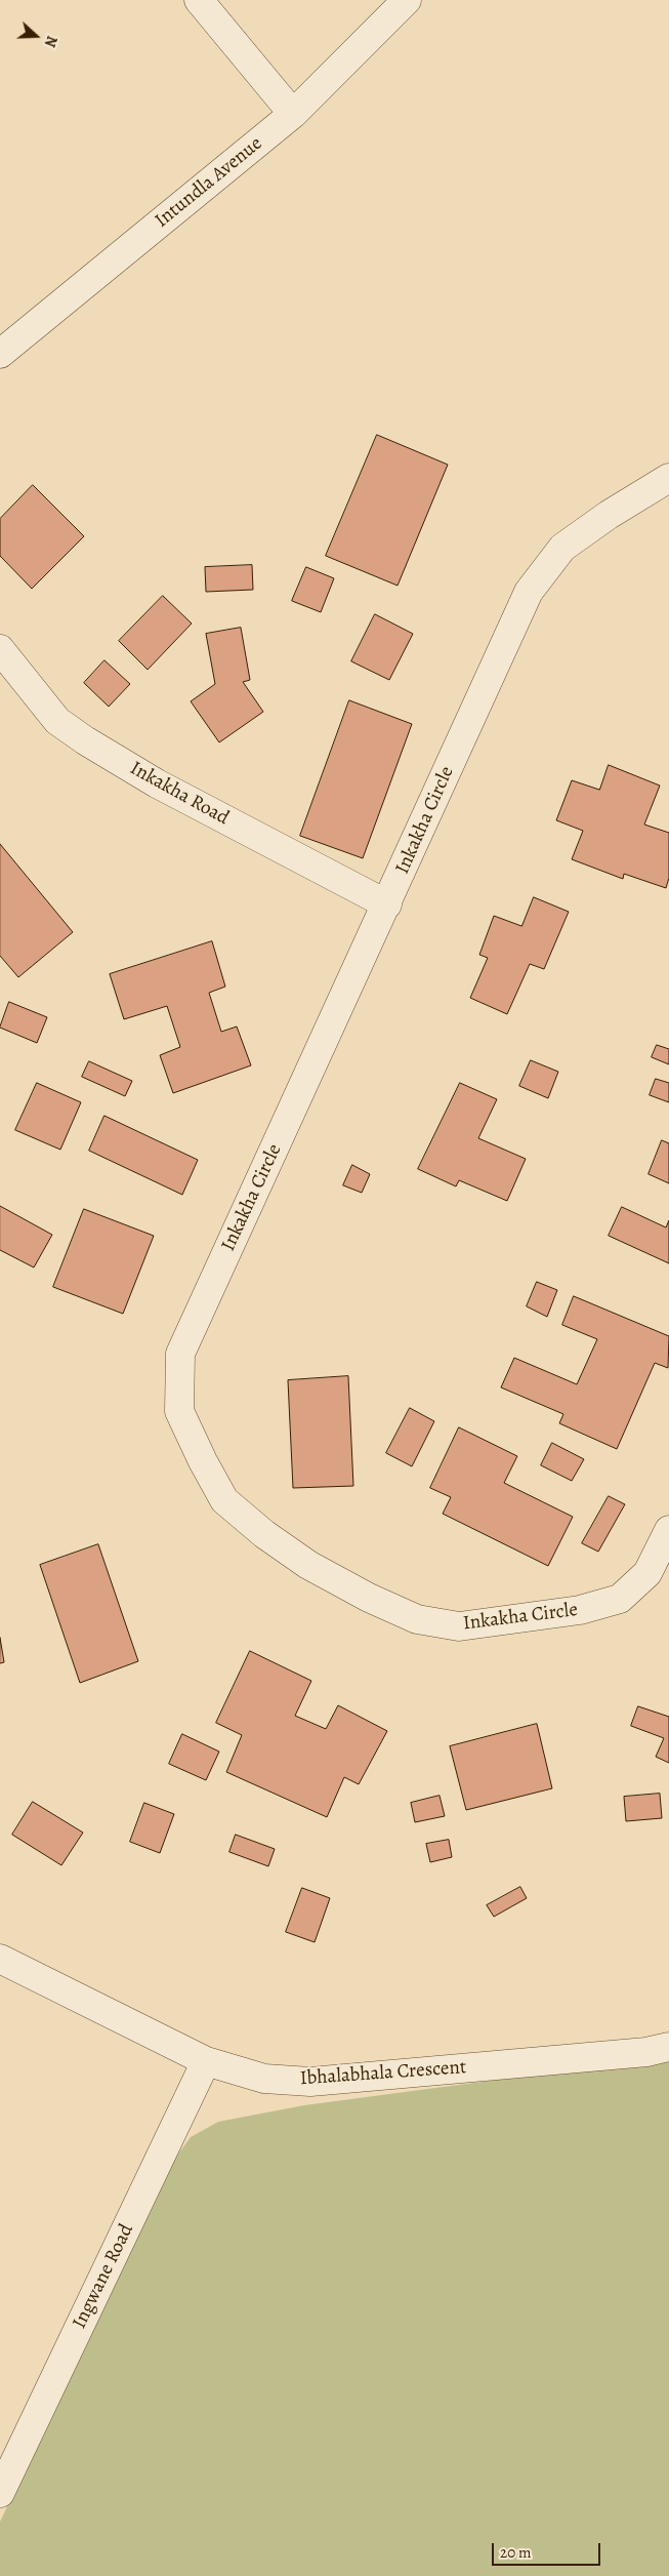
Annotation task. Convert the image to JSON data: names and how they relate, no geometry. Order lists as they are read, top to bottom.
{
  "streets": {
    "street": [
      "Intundla Avenue",
      "Inkakha Road",
      "Inkakha Circle",
      "Ibhalabhala Crescent",
      "Ingwane Road"
    ]
  },
  "crossings": [
    ["Inkakha Road", "Inkakha Circle"],
    ["Ibhalabhala Crescent", "Ingwane Road"]
  ],
  "scale_bar": "20 m",
  "north": "right"
}
